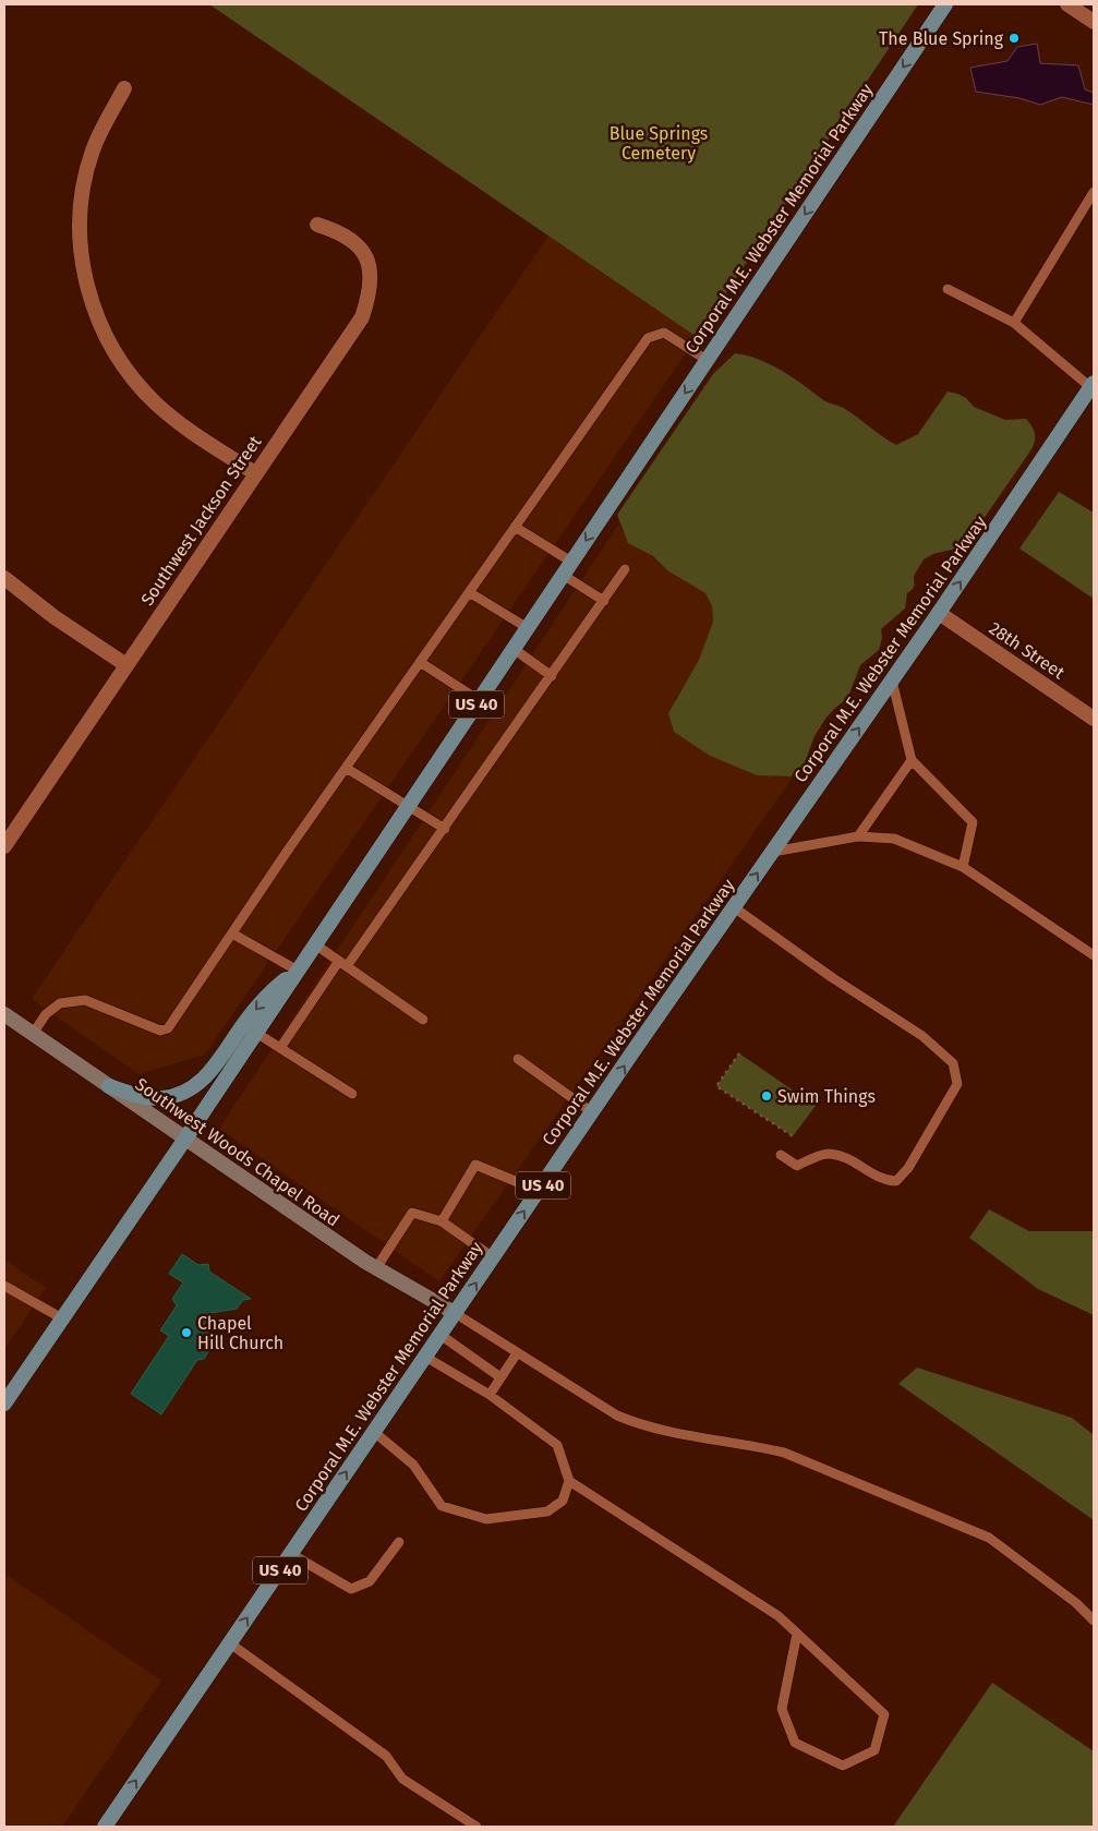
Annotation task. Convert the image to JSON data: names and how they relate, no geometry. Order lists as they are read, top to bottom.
{
  "streets": {
    "main road": ["Corporal M.E. Webster Memorial Parkway", "US 40", "Southwest Woods Chapel Road"],
    "street": ["Southwest Jackson Street", "28th Street"]
  },
  "crossings": [
    ["Corporal M.E. Webster Memorial Parkway", "28th Street"],
    ["Corporal M.E. Webster Memorial Parkway", "Southwest Woods Chapel Road"]
  ],
  "parks": ["Blue Springs Cemetery"],
  "places": ["The Blue Spring", "Swim Things", "Chapel Hill Church"]
}
